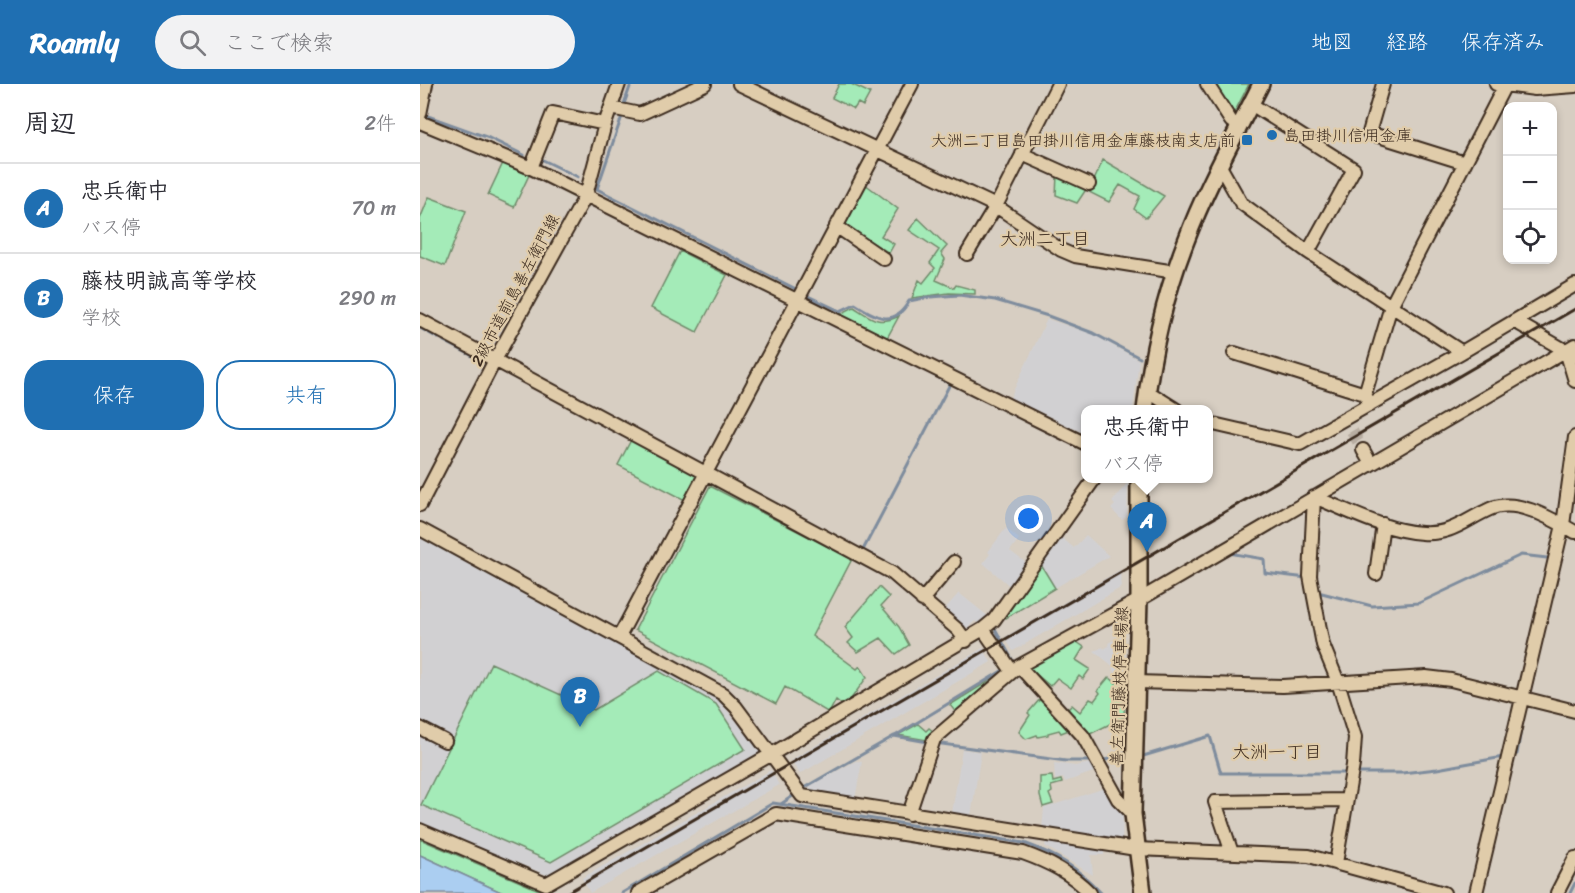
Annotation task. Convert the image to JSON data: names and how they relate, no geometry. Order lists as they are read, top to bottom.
{
  "streets": {
    "main road": ["善左衛門藤枝停車場線"],
    "street": ["2級市道前島善左衛門線"]
  },
  "districts": ["大洲二丁目", "大洲一丁目"],
  "places": {
    "other": ["島田掛川信用金庫"],
    "transit": ["大洲二丁目島田掛川信用金庫藤枝南支店前"]
  },
  "page": {
    "header": "Roamly",
    "search": "ここで検索",
    "nav": ["地図", "経路", "保存済み"],
    "heading": ["周辺", "2件"],
    "map_buttons": ["+", "−"],
    "list": [
      {
        "mark": "A",
        "name": "忠兵衛中",
        "note": "バス停",
        "value": "70 m"
      },
      {
        "mark": "B",
        "name": "藤枝明誠高等学校",
        "note": "学校",
        "value": "290 m"
      }
    ],
    "buttons": ["保存", "共有"],
    "popup": ["忠兵衛中", "バス停"],
    "pins": ["A", "B"]
  }
}
